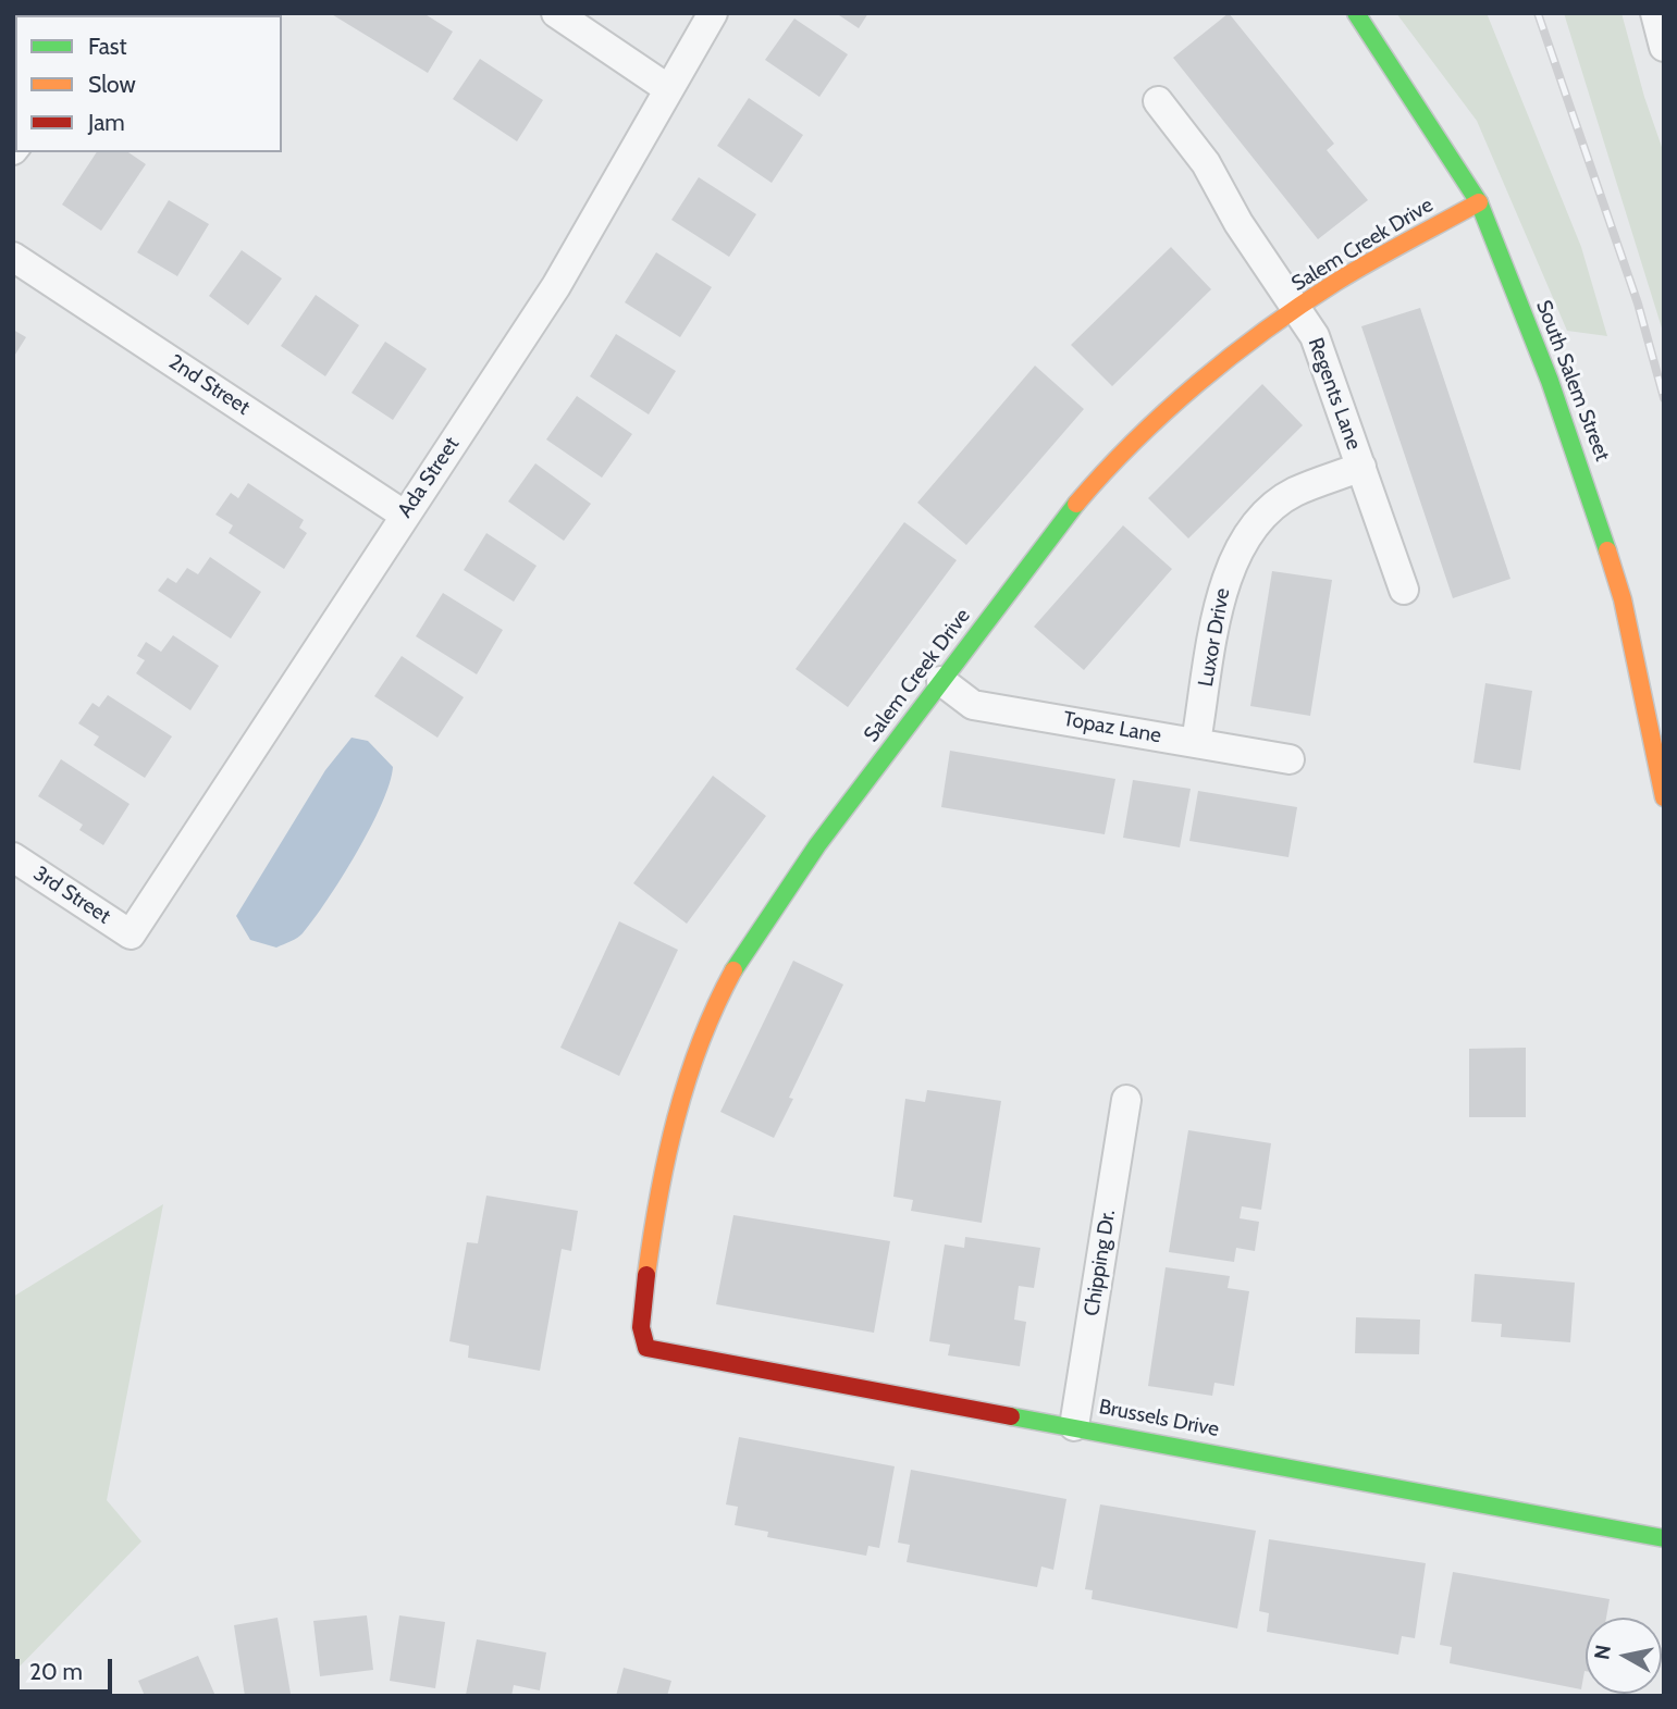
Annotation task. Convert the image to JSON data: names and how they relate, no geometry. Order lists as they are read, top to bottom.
{
  "streets": {
    "street": [
      "Salem Creek Drive",
      "South Salem Street",
      "2nd Street",
      "Regents Lane",
      "Ada Street",
      "Luxor Drive",
      "Topaz Lane",
      "3rd Street",
      "Chipping Dr.",
      "Brussels Drive"
    ]
  },
  "crossings": [
    ["Salem Creek Drive", "South Salem Street"],
    ["Salem Creek Drive", "Regents Lane"],
    ["Salem Creek Drive", "Topaz Lane"],
    ["Salem Creek Drive", "Brussels Drive"],
    ["2nd Street", "Ada Street"],
    ["Regents Lane", "Luxor Drive"],
    ["Ada Street", "3rd Street"],
    ["Luxor Drive", "Topaz Lane"],
    ["Chipping Dr.", "Brussels Drive"]
  ],
  "legend": ["Fast", "Slow", "Jam"],
  "scale_bar": "20 m",
  "north": "left"
}
